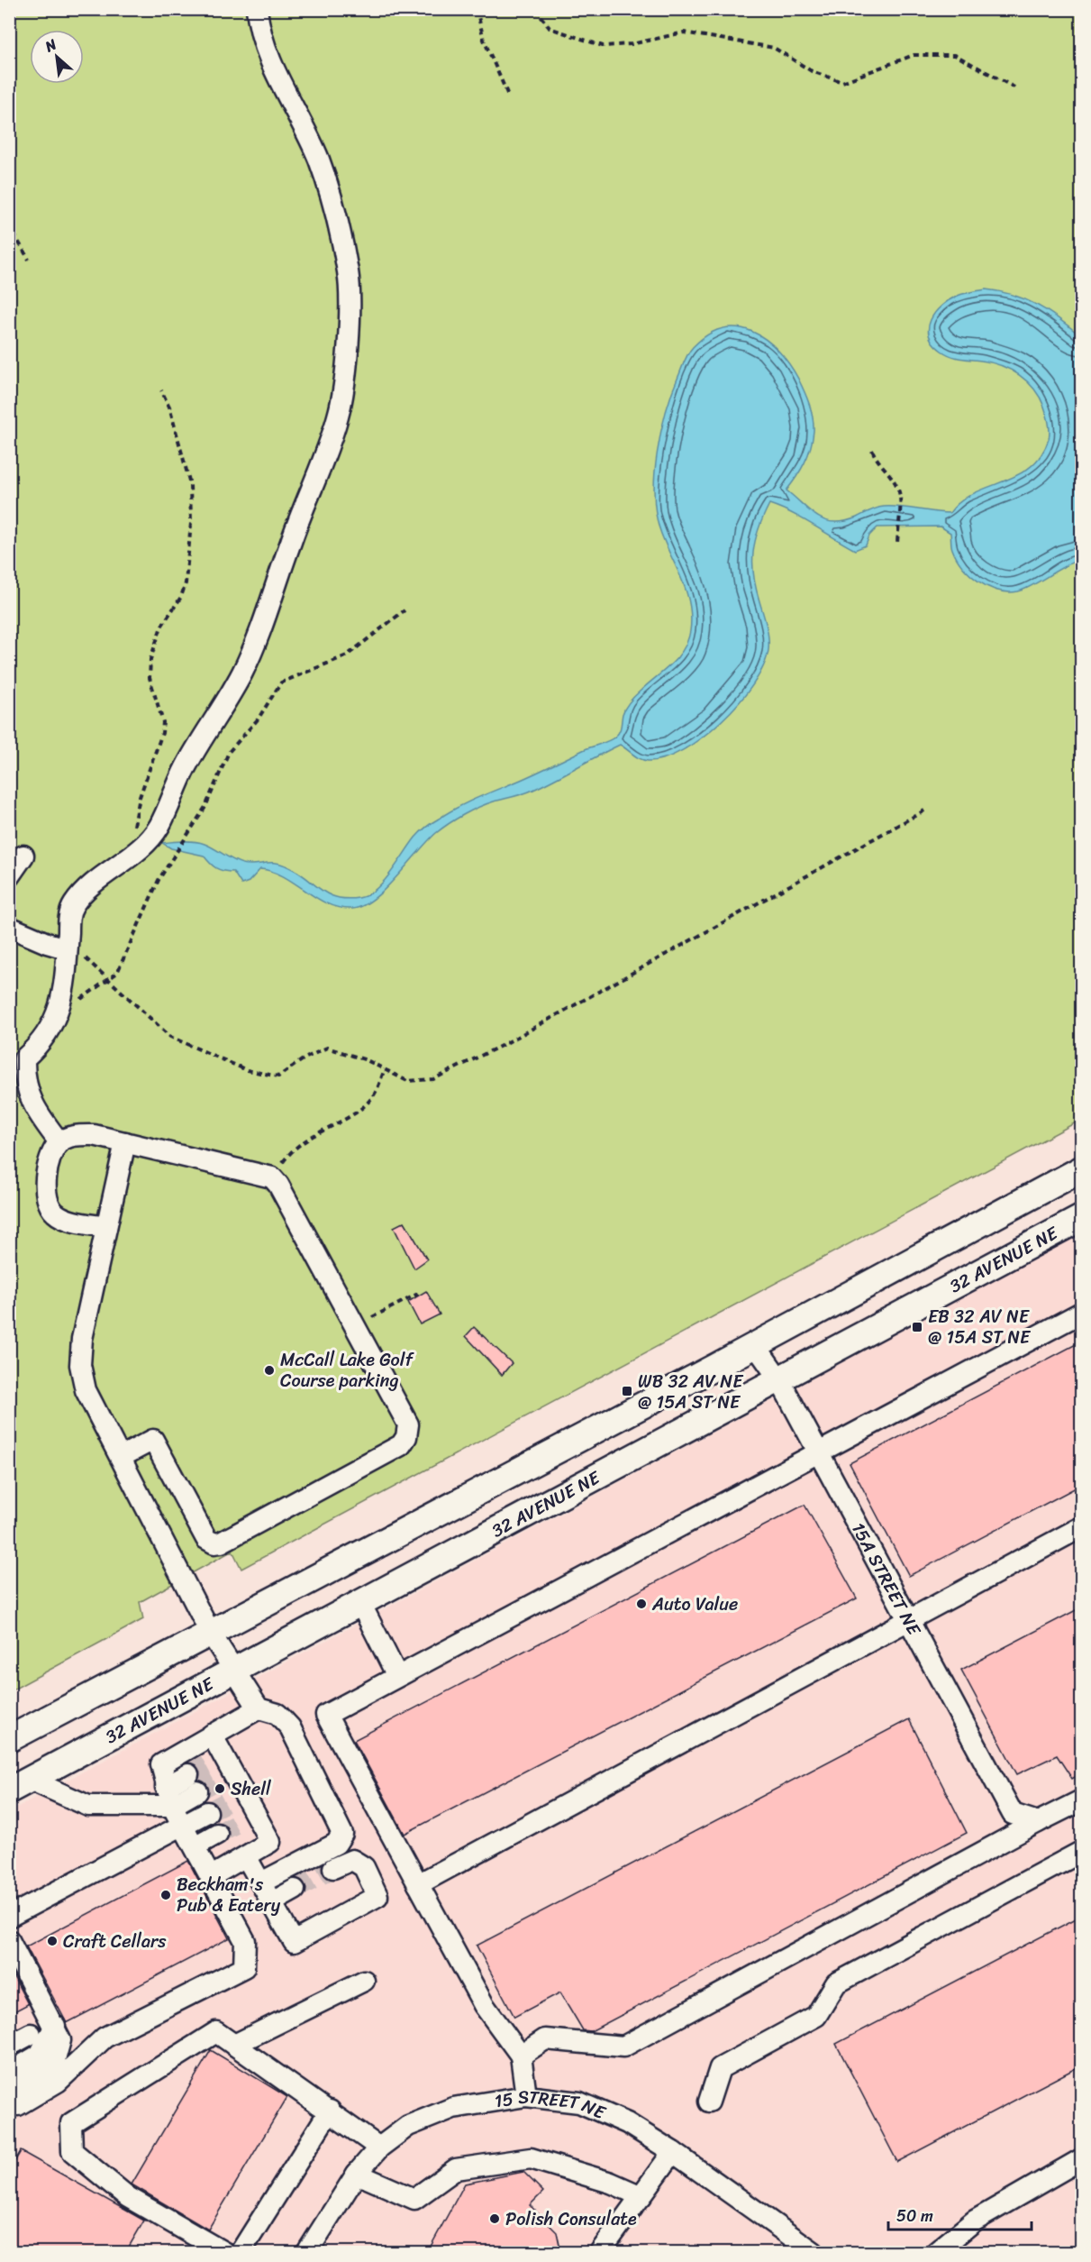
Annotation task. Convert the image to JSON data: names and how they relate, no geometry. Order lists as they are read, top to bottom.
{
  "streets": {
    "main road": ["32 AVENUE NE"],
    "street": ["15A STREET NE", "15 STREET NE"]
  },
  "crossings": [
    ["32 AVENUE NE", "15A STREET NE"]
  ],
  "places": {
    "transit": ["EB 32 AV NE @ 15A ST NE", "WB 32 AV NE @ 15A ST NE"],
    "other": [
      "McCall Lake Golf Course parking",
      "Auto Value",
      "Shell",
      "Beckham's Pub & Eatery",
      "Craft Cellars",
      "Polish Consulate"
    ]
  },
  "scale_bar": "50 m",
  "north": "top left"
}
